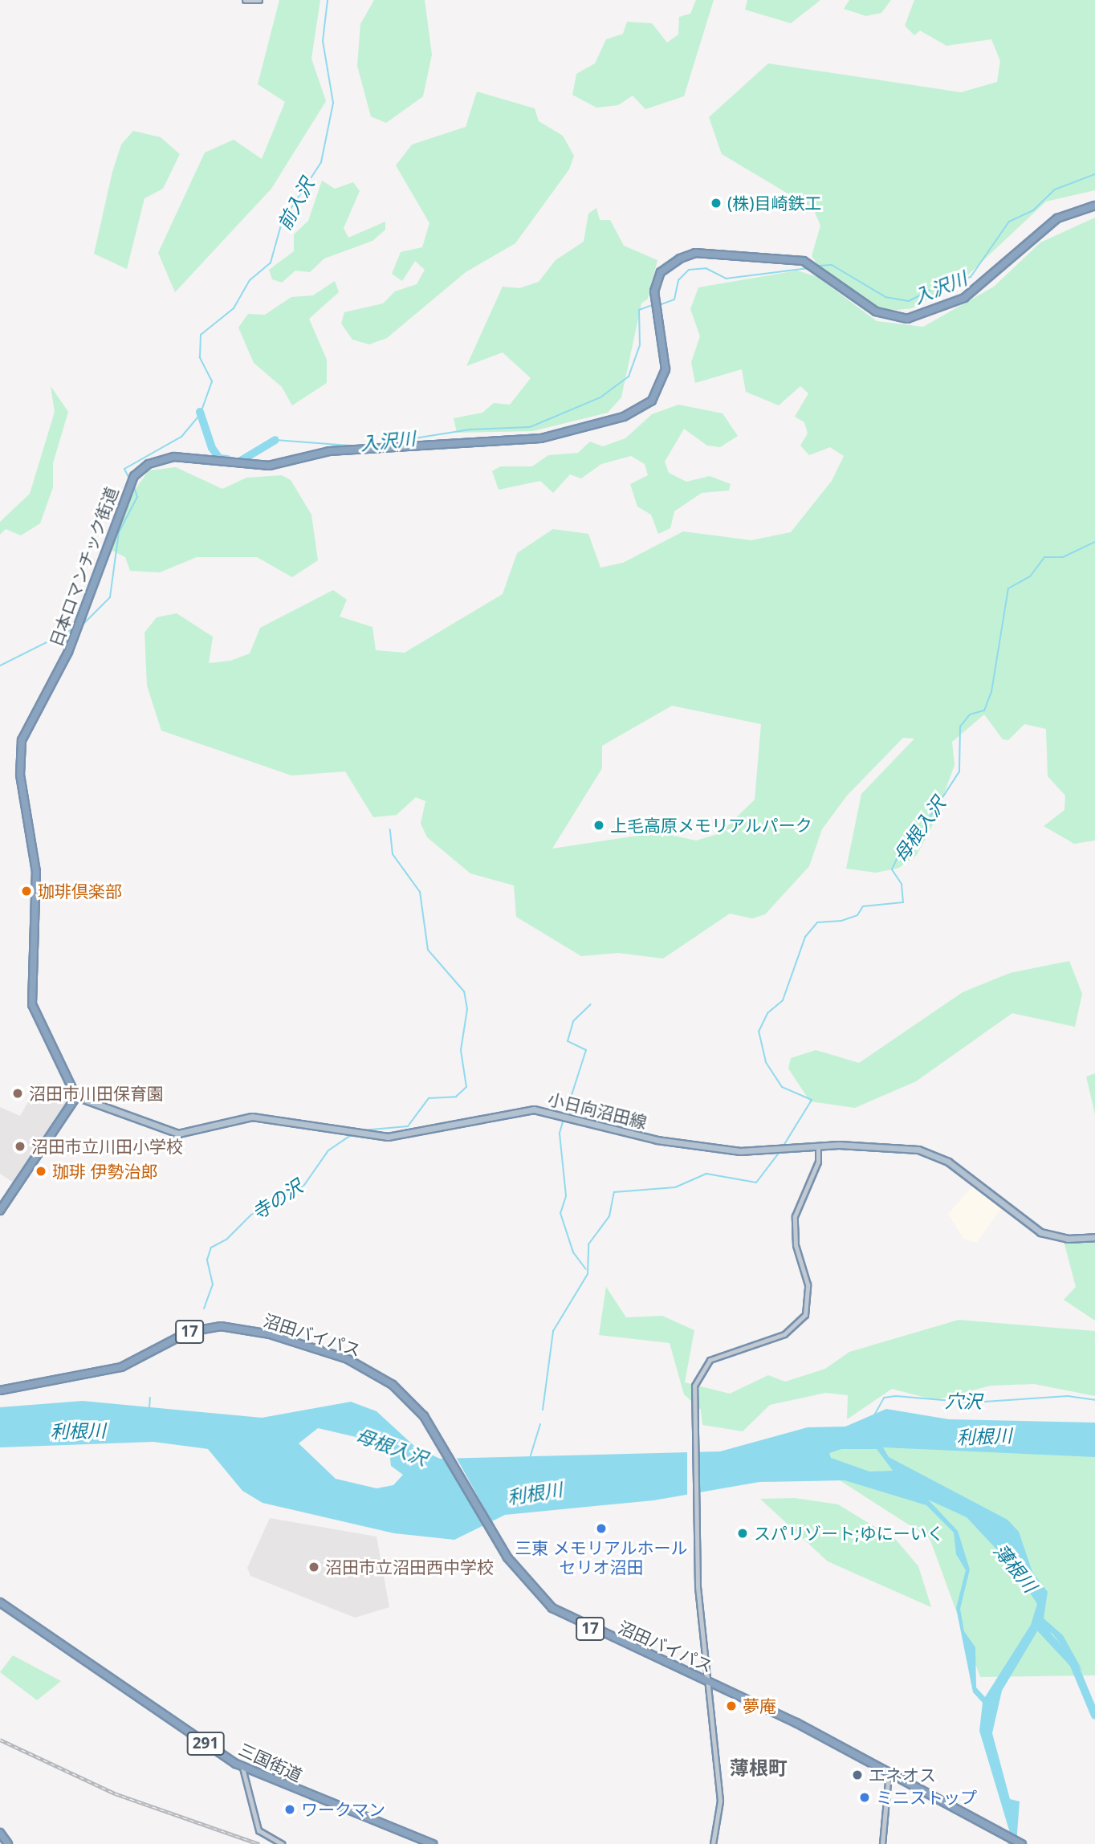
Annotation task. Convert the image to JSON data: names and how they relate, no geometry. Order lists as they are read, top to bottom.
{
  "streets": {
    "highway": [
      "日本ロマンチック街道",
      "17",
      "沼田バイパス",
      "291",
      "三国街道"
    ],
    "main road": ["小日向沼田線"]
  },
  "crossings": [
    ["日本ロマンチック街道", "小日向沼田線"]
  ],
  "districts": ["薄根町"],
  "water": [
    "前入沢",
    "入沢川",
    "母根入沢",
    "寺の沢",
    "穴沢",
    "利根川",
    "薄根川"
  ],
  "places": [
    "(株)目崎鉄工",
    "上毛高原メモリアルパーク",
    "珈琲倶楽部",
    "沼田市川田保育園",
    "沼田市立川田小学校",
    "珈琲 伊勢治郎",
    "三東 メモリアルホール セリオ沼田",
    "スパリゾート;ゆにーいく",
    "沼田市立沼田西中学校",
    "夢庵",
    "エネオス",
    "ミニストップ",
    "ワークマン"
  ]
}
